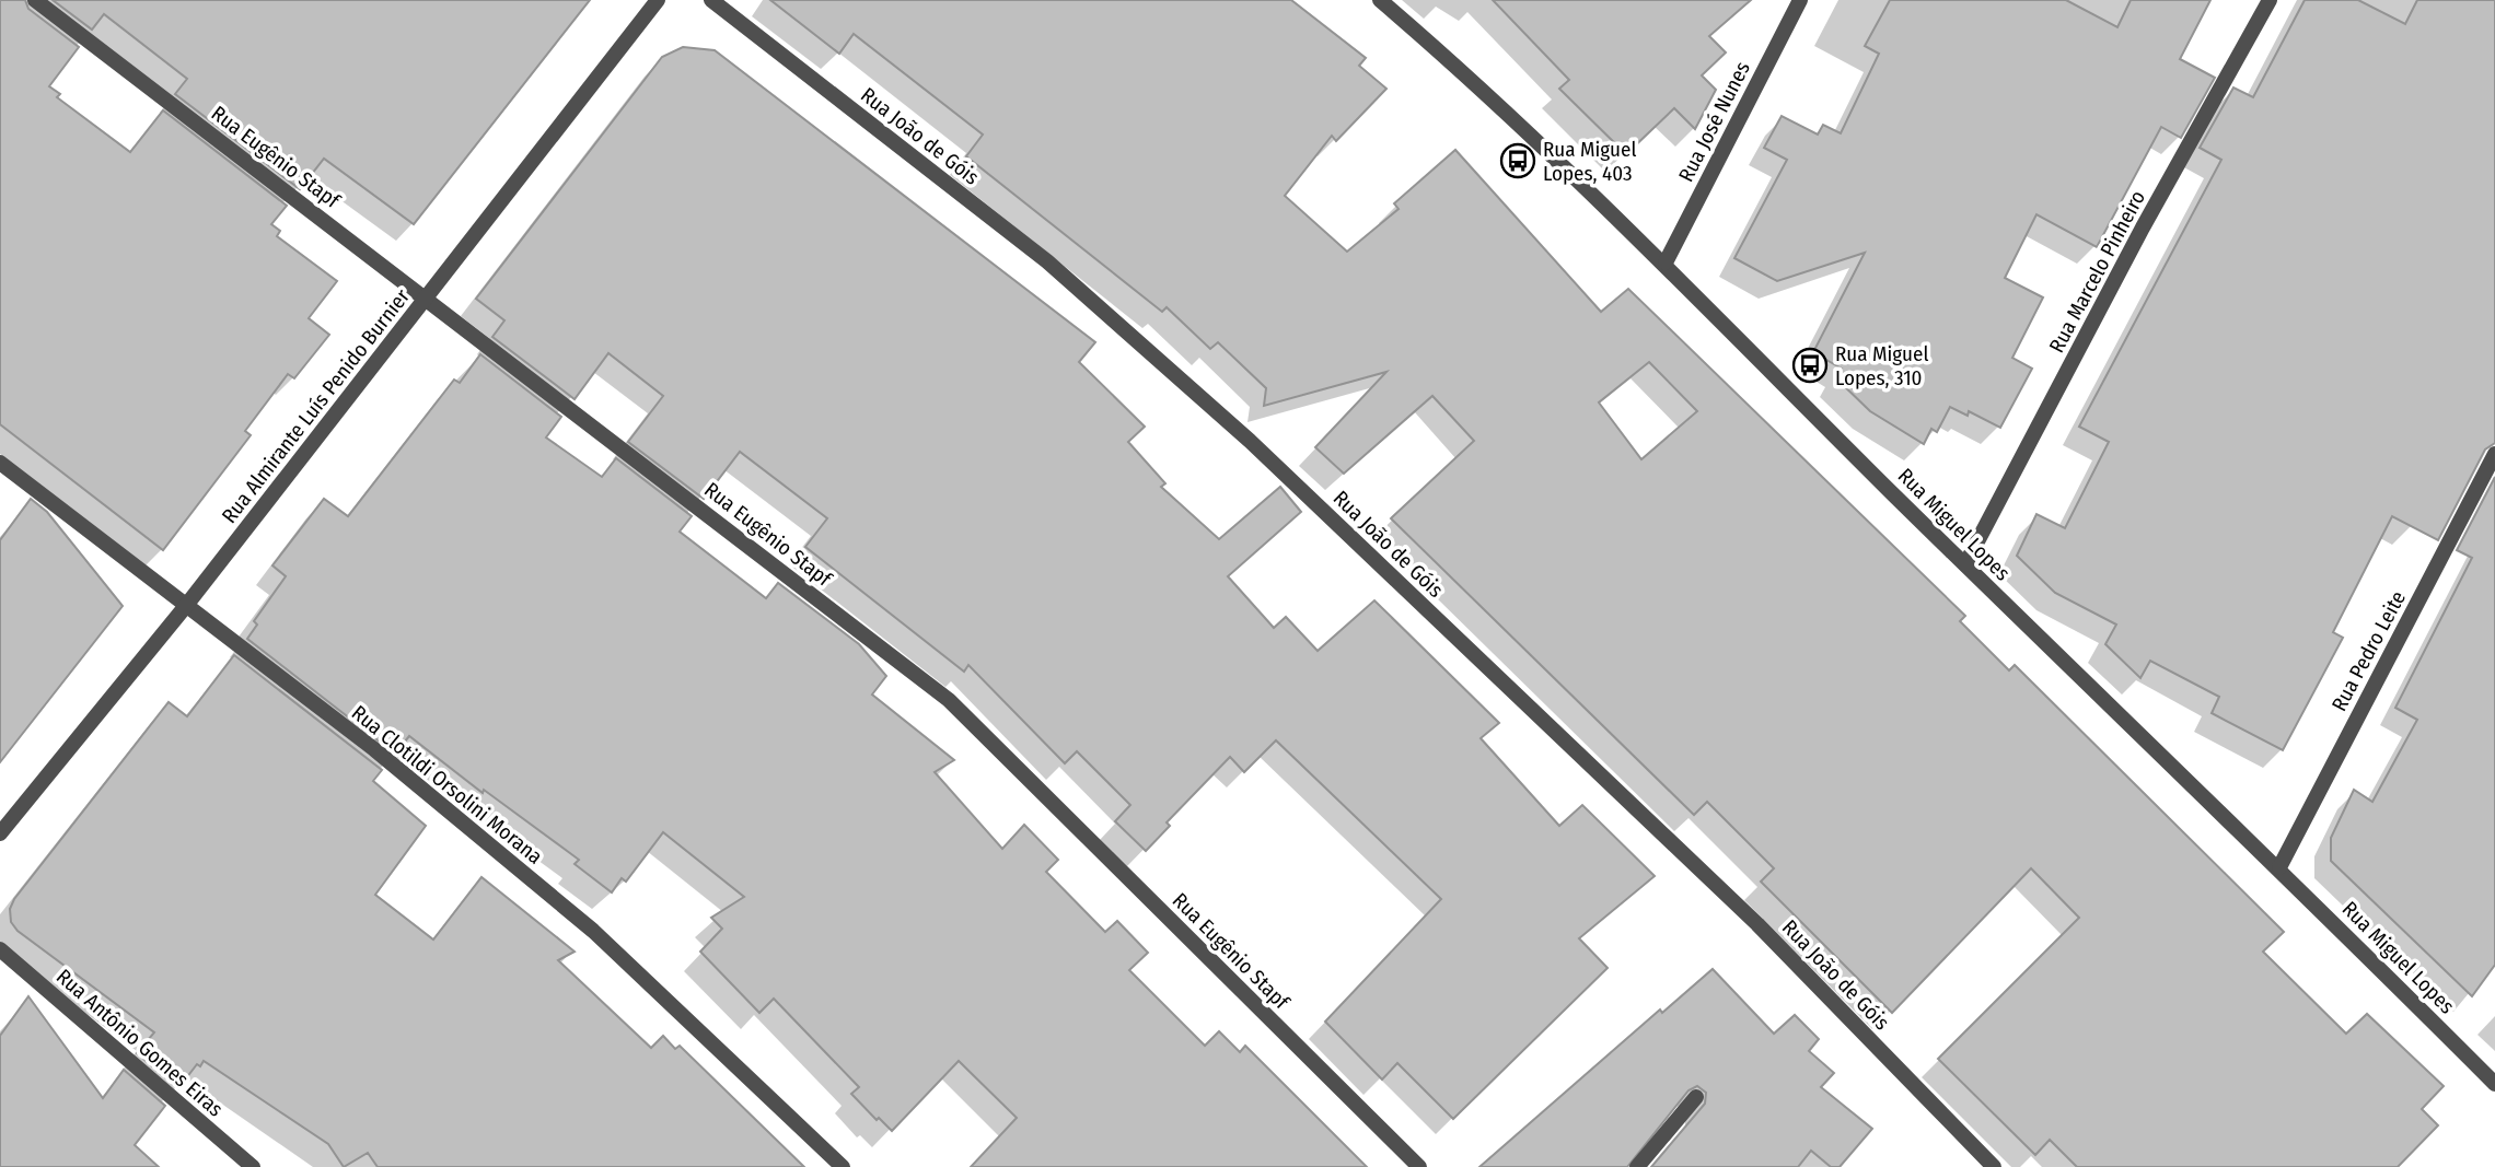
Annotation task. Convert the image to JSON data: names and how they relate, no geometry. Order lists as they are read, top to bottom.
{
  "streets": {
    "street": [
      "Rua José Nunes",
      "Rua João de Góis",
      "Rua Eugênio Stapf",
      "Rua Marcelo Pinheiro",
      "Rua Almirante Luís Penido Burnier",
      "Rua Miguel Lopes",
      "Rua Pedro Leite",
      "Rua Clotildi Orsolini Morana",
      "Rua Antônio Gomes Eiras"
    ]
  },
  "crossings": [
    ["Rua José Nunes", "Rua Miguel Lopes"],
    ["Rua Eugênio Stapf", "Rua Almirante Luís Penido Burnier"],
    ["Rua Marcelo Pinheiro", "Rua Miguel Lopes"],
    ["Rua Almirante Luís Penido Burnier", "Rua Clotildi Orsolini Morana"],
    ["Rua Miguel Lopes", "Rua Pedro Leite"]
  ],
  "places": {
    "bus stop": ["Rua Miguel Lopes, 403", "Rua Miguel Lopes, 310"]
  }
}
